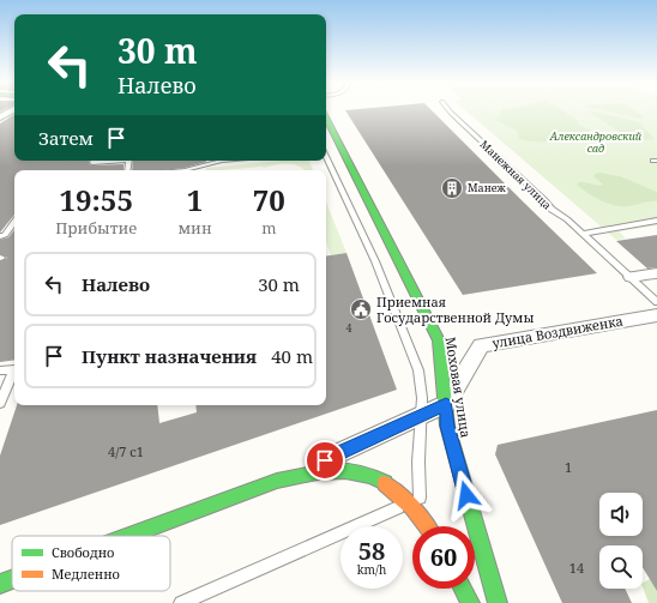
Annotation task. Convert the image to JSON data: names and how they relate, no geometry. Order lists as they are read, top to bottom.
{
  "streets": {
    "main road": ["Моховая улица"],
    "street": ["улица Воздвиженка"],
    "lane": ["Манежная улица"]
  },
  "crossings": [
    ["улица Воздвиженка", "Моховая улица"]
  ],
  "parks": ["Александровский сад"],
  "places": {
    "building": ["Манеж"],
    "public building": ["Приемная Государственной Думы"]
  },
  "house_numbers": [
    "4",
    "4/7 с1",
    "1",
    "14"
  ],
  "legend": ["Свободно", "Медленно"],
  "page": {
    "turn": ["30 m", "Налево"],
    "then": "Затем",
    "eta": [
      "19:55",
      "Прибытие",
      "1",
      "мин",
      "70",
      "m"
    ],
    "list": [
      {
        "name": "Налево",
        "value": "30 m"
      },
      {
        "name": "Пункт назначения",
        "value": "40 m"
      }
    ],
    "speed": "58 km/h",
    "limit": "60"
  }
}
